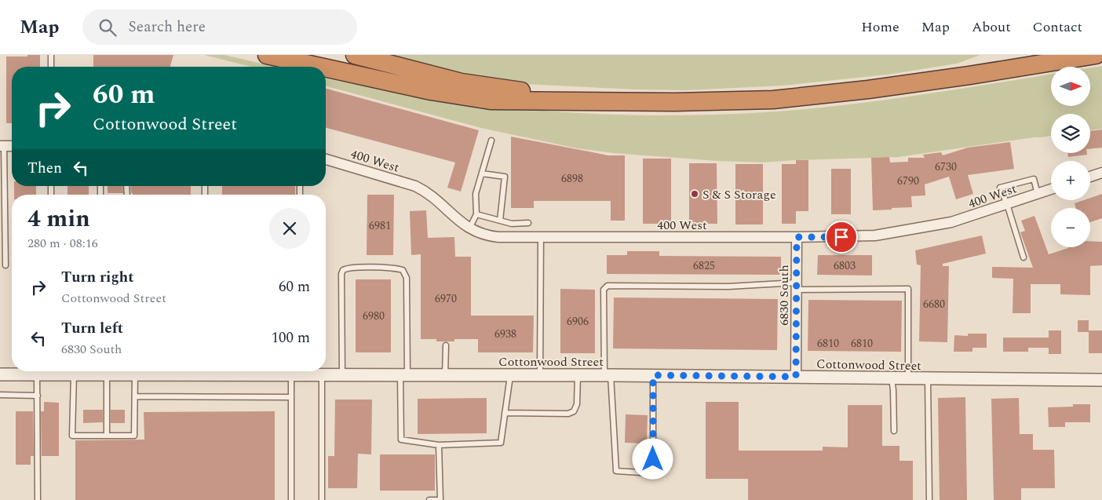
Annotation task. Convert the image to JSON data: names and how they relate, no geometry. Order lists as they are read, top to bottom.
{
  "streets": {
    "street": ["400 West", "6830 South", "Cottonwood Street"]
  },
  "crossings": [
    ["400 West", "6830 South"],
    ["6830 South", "Cottonwood Street"]
  ],
  "places": ["S & S Storage"],
  "house_numbers": [
    "6730",
    "6898",
    "6790",
    "6981",
    "6825",
    "6803",
    "6970",
    "6680",
    "6980",
    "6906",
    "6938",
    "6810",
    "6810"
  ],
  "north": "right",
  "page": {
    "header": "Map",
    "search": "Search here",
    "nav": [
      "Home",
      "Map",
      "About",
      "Contact"
    ],
    "map_buttons": ["+", "−"],
    "turn": ["60 m", "Cottonwood Street"],
    "then": "Then",
    "heading": ["4 min", "280 m · 08:16"],
    "list": [
      {
        "name": "Turn right",
        "note": "Cottonwood Street",
        "value": "60 m"
      },
      {
        "name": "Turn left",
        "note": "6830 South",
        "value": "100 m"
      }
    ]
  }
}
